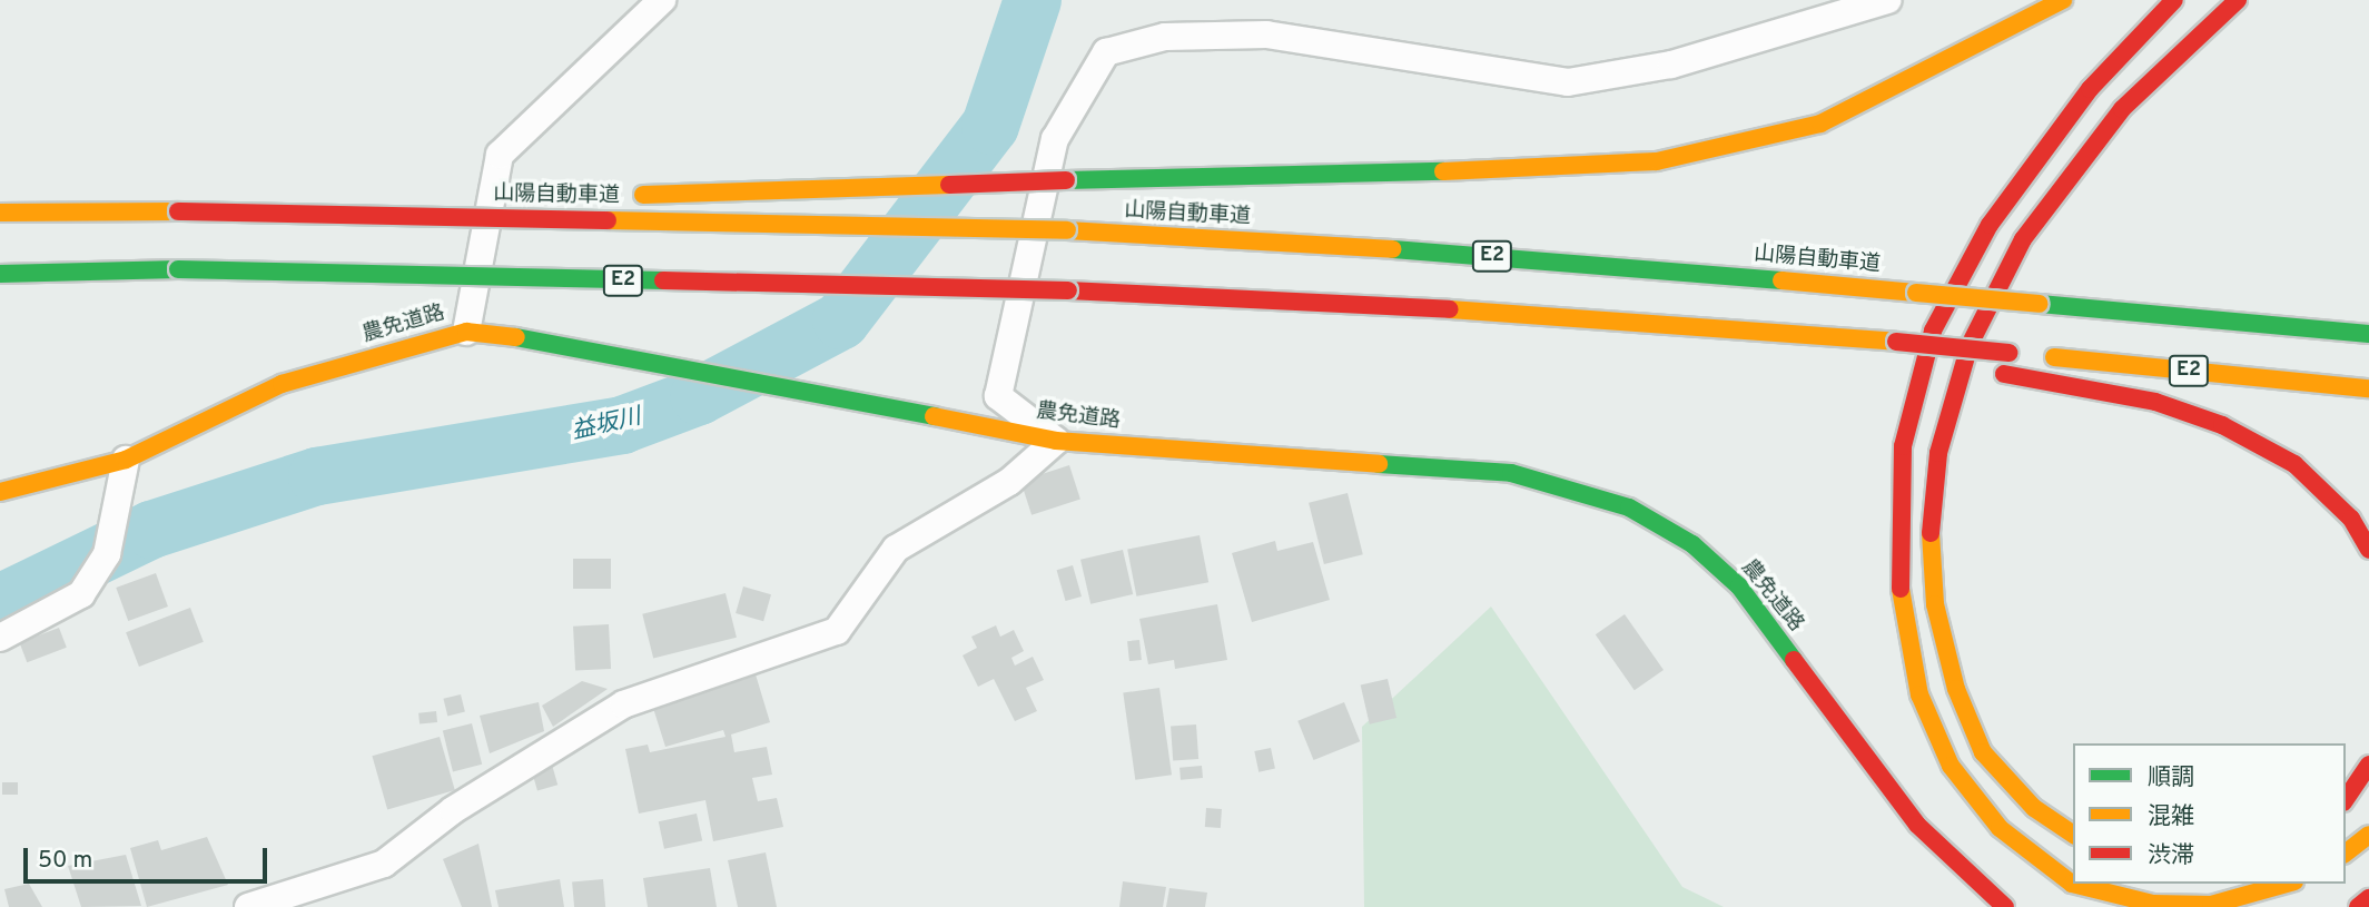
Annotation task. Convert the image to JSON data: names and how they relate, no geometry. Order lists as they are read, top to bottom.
{
  "streets": {
    "main road": ["山陽自動車道", "E2", "農免道路"]
  },
  "water": ["益坂川"],
  "legend": ["順調", "混雑", "渋滞"],
  "scale_bar": "50 m"
}
